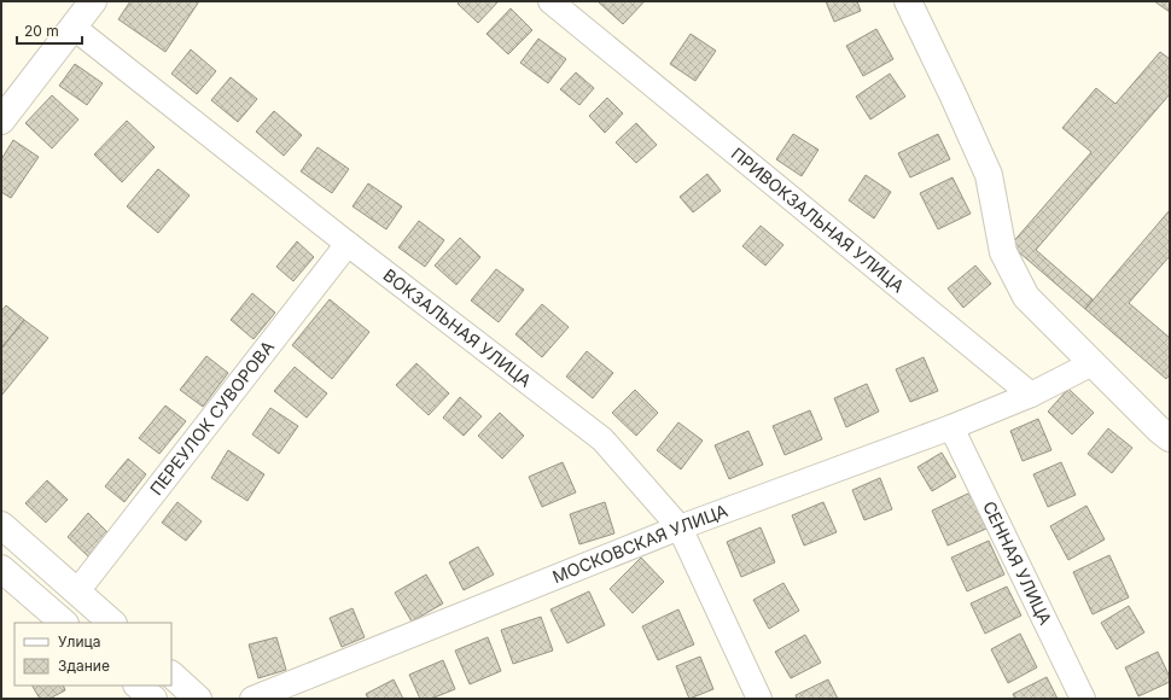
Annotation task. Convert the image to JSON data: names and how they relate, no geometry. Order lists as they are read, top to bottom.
{
  "streets": {
    "street": [
      "ПРИВОКЗАЛЬНАЯ УЛИЦА",
      "ВОКЗАЛЬНАЯ УЛИЦА",
      "ПЕРЕУЛОК СУВОРОВА",
      "МОСКОВСКАЯ УЛИЦА",
      "СЕННАЯ УЛИЦА"
    ]
  },
  "crossings": [
    ["ПРИВОКЗАЛЬНАЯ УЛИЦА", "МОСКОВСКАЯ УЛИЦА"],
    ["ВОКЗАЛЬНАЯ УЛИЦА", "ПЕРЕУЛОК СУВОРОВА"],
    ["ВОКЗАЛЬНАЯ УЛИЦА", "МОСКОВСКАЯ УЛИЦА"],
    ["МОСКОВСКАЯ УЛИЦА", "СЕННАЯ УЛИЦА"]
  ],
  "legend": ["Улица", "Здание"],
  "scale_bar": "20 m"
}
